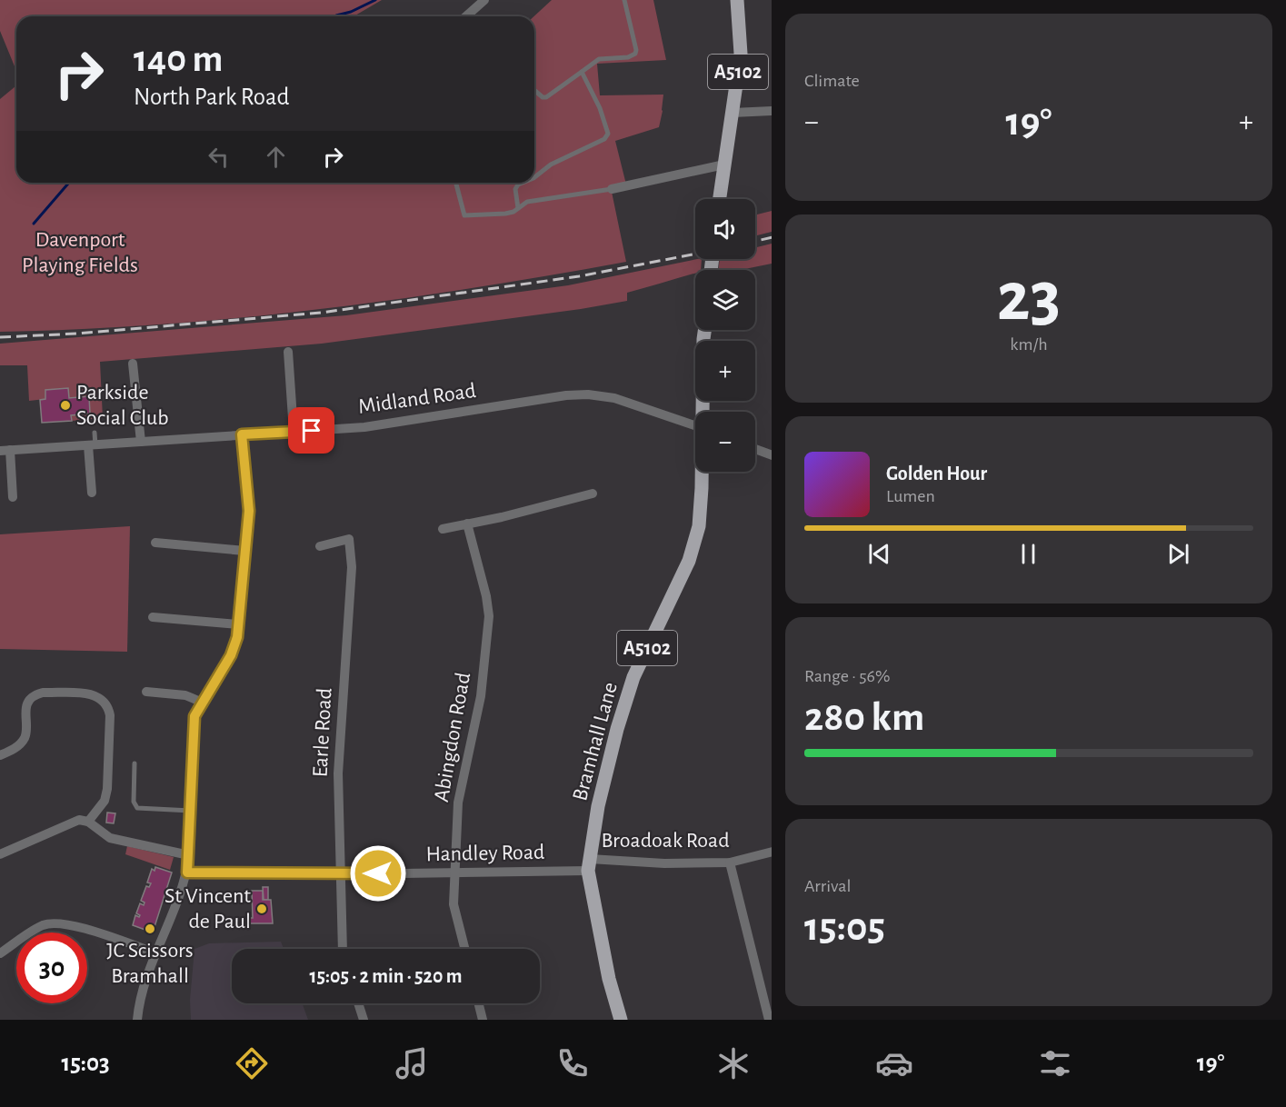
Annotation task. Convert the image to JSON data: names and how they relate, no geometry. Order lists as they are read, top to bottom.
{
  "streets": {
    "main road": ["A5102", "Bramhall Lane"],
    "street": [
      "Midland Road",
      "Earle Road",
      "Abingdon Road",
      "Broadoak Road",
      "Handley Road"
    ]
  },
  "crossings": [
    ["Earle Road", "Handley Road"],
    ["Abingdon Road", "Handley Road"],
    ["Bramhall Lane", "Broadoak Road"],
    ["Bramhall Lane", "Handley Road"],
    ["Broadoak Road", "Handley Road"]
  ],
  "parks": ["Davenport Playing Fields"],
  "places": ["Parkside Social Club", "St Vincent de Paul", "JC Scissors Bramhall"],
  "page": {
    "tile": [
      "Climate",
      ["23", "km/h"],
      ["Range · 56%", "280 km"],
      ["Arrival", "15:05"]
    ],
    "turn": ["140 m", "North Park Road"],
    "heat": ["−", "19°", "+"],
    "map_buttons": ["+", "−"],
    "song": ["Golden Hour", "Lumen"],
    "limit": "30",
    "trip": "15:05 · 2 min · 520 m",
    "tabs": ["15:03", "19°"]
  }
}
